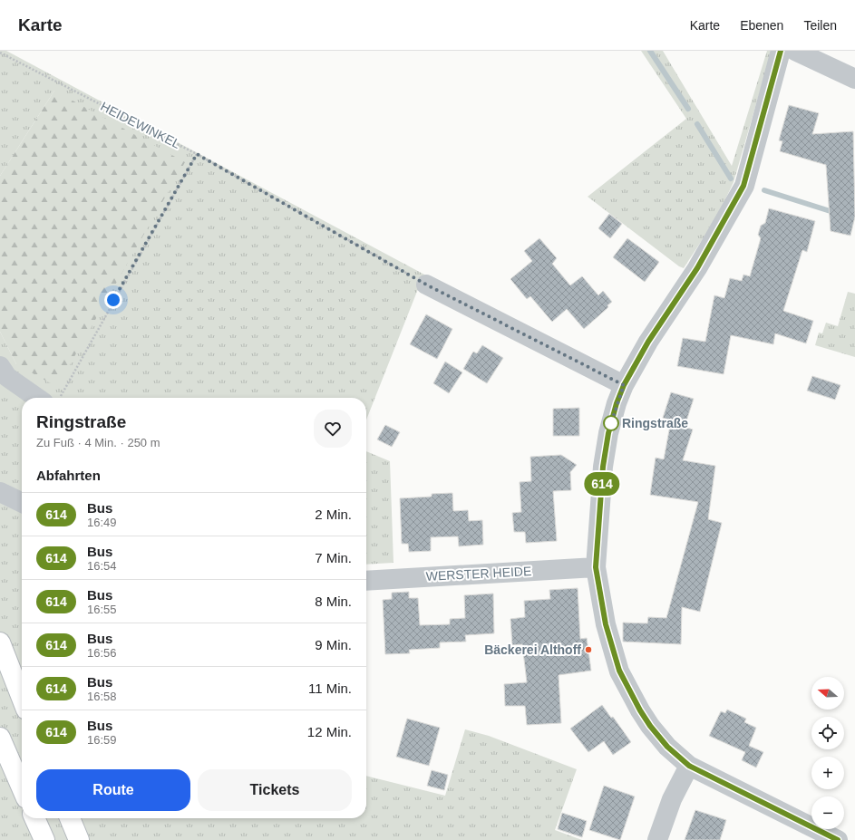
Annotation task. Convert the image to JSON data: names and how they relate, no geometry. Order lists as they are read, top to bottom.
{
  "streets": {
    "street": ["WERSTER HEIDE"],
    "path": ["HEIDEWINKEL"]
  },
  "places": ["Ringstraße", "Bäckerei Althoff"],
  "lines": ["bus line 614"],
  "north": "left",
  "page": {
    "header": "Karte",
    "nav": ["Karte", "Ebenen", "Teilen"],
    "on_map": "614",
    "heading": [
      ["Ringstraße", "Zu Fuß · 4 Min. · 250 m"],
      "Abfahrten"
    ],
    "list": [
      {
        "mark": "614",
        "name": "Bus",
        "note": "16:49",
        "value": "2 Min."
      },
      {
        "mark": "614",
        "name": "Bus",
        "note": "16:54",
        "value": "7 Min."
      },
      {
        "mark": "614",
        "name": "Bus",
        "note": "16:55",
        "value": "8 Min."
      },
      {
        "mark": "614",
        "name": "Bus",
        "note": "16:56",
        "value": "9 Min."
      },
      {
        "mark": "614",
        "name": "Bus",
        "note": "16:58",
        "value": "11 Min."
      },
      {
        "mark": "614",
        "name": "Bus",
        "note": "16:59",
        "value": "12 Min."
      }
    ],
    "map_buttons": ["+", "−"],
    "buttons": ["Route", "Tickets"]
  }
}
